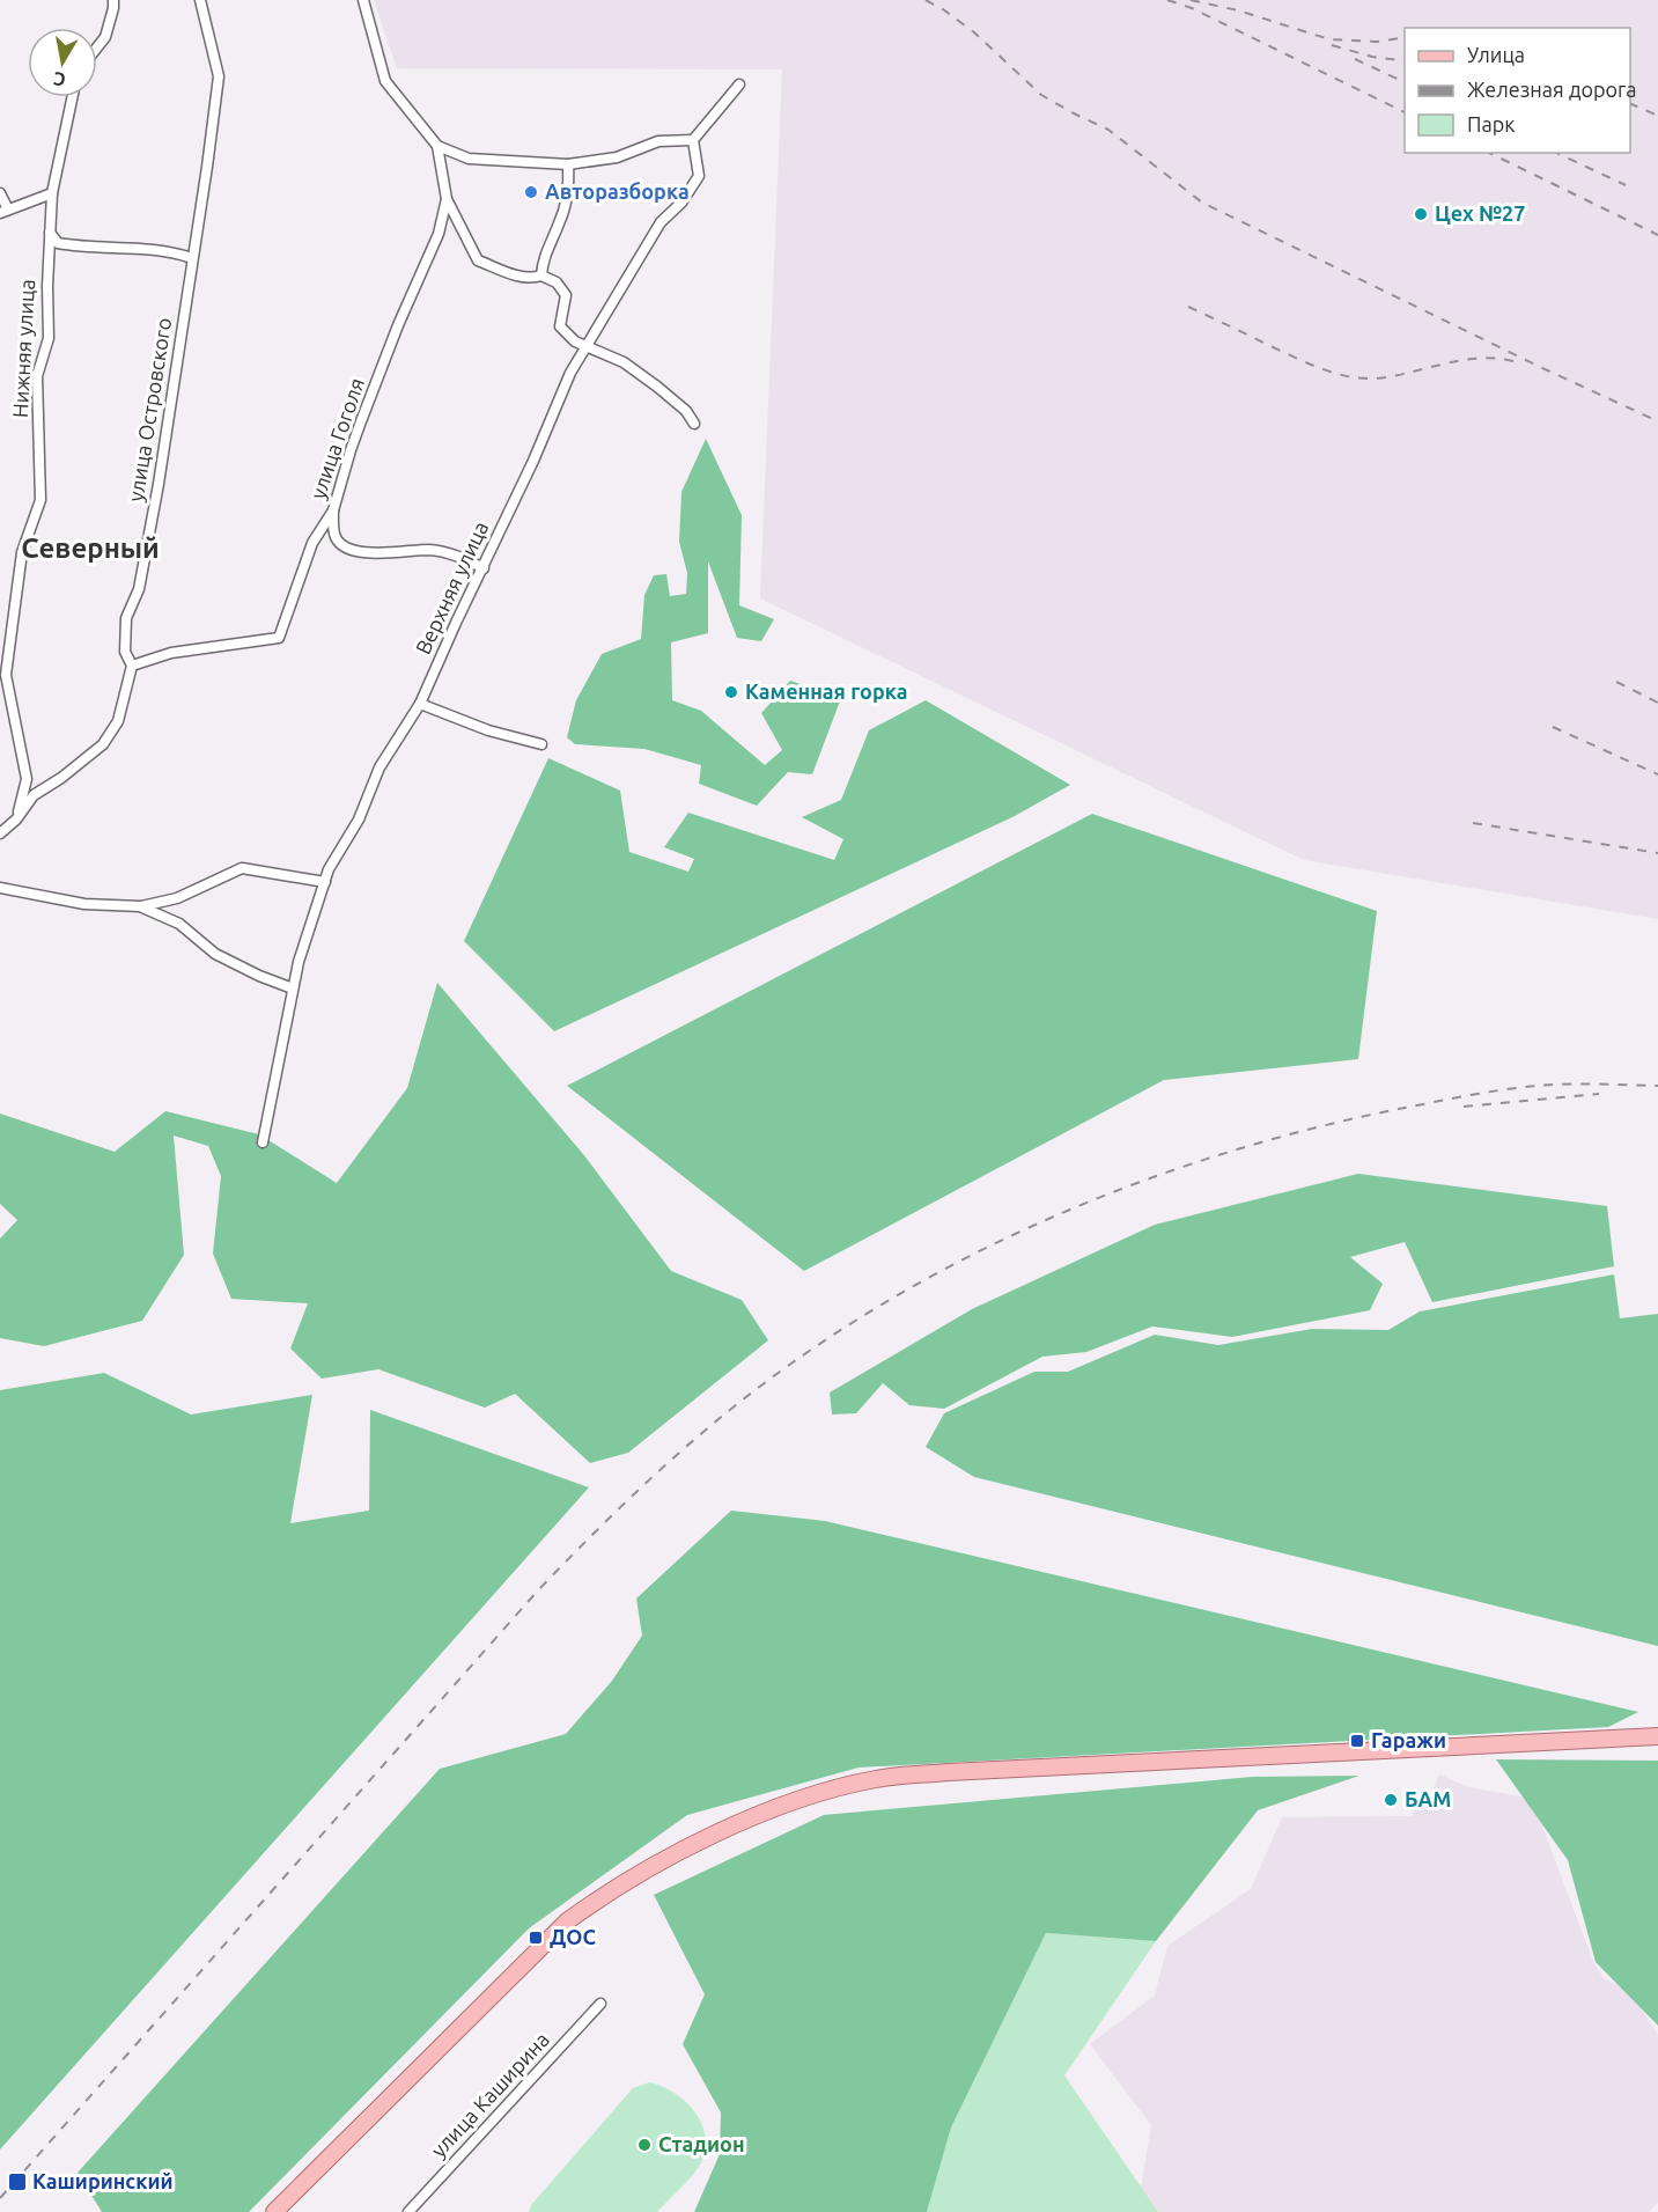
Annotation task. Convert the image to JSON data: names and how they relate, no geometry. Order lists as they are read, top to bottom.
{
  "streets": {
    "street": [
      "Нижняя улица",
      "улица Островского",
      "улица Гоголя",
      "Верхняя улица",
      "улица Каширина"
    ]
  },
  "crossings": [
    ["Нижняя улица", "улица Островского"],
    ["улица Островского", "улица Гоголя"]
  ],
  "districts": ["Северный"],
  "places": {
    "other": [
      "Авторазборка",
      "Цех №27",
      "Каменная горка",
      "БАМ",
      "Стадион"
    ],
    "transit": ["Гаражи", "ДОС", "Каширинский"]
  },
  "legend": ["Улица", "Железная дорога", "Парк"],
  "north": "bottom"
}
